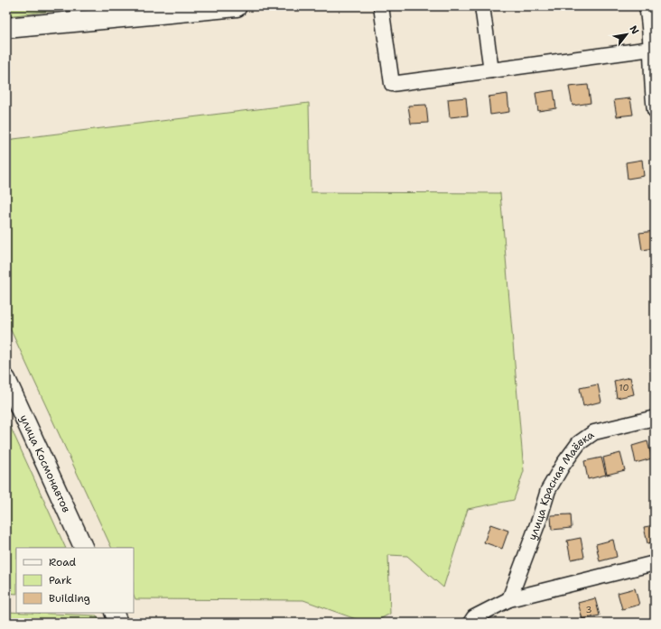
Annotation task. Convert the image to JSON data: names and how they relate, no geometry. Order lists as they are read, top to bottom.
{
  "streets": {
    "street": ["улица Космонавтов", "улица Красная Маёвка"]
  },
  "house_numbers": ["10", "3"],
  "legend": ["Road", "Park", "Building"],
  "north": "top right"
}
